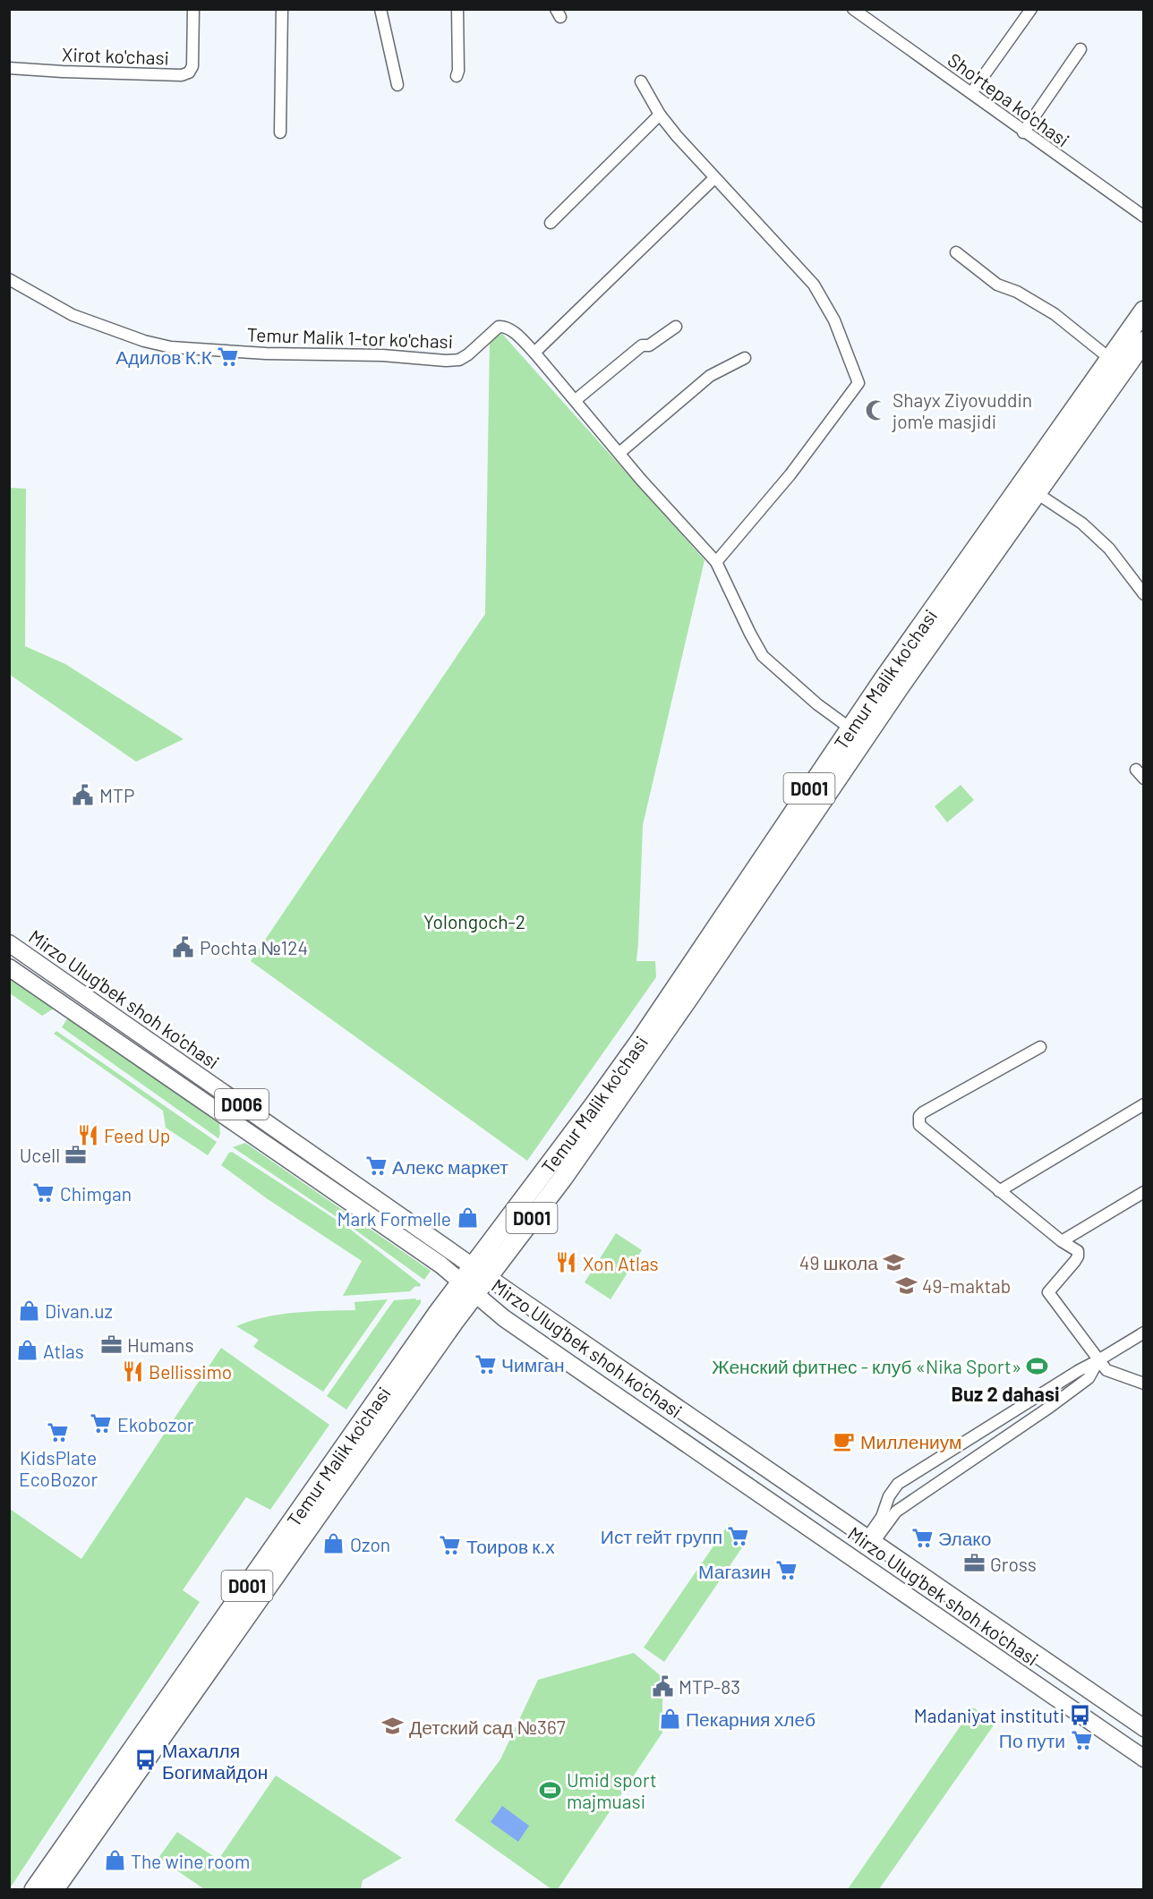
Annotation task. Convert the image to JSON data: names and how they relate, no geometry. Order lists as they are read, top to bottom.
{
  "streets": {
    "highway": ["Temur Malik ko'chasi", "D001"],
    "main road": ["Mirzo Ulug'bek shoh ko'chasi", "D006"],
    "street": ["Xirot ko'chasi", "Sho'rtepa ko'chasi", "Temur Malik 1-tor ko'chasi"]
  },
  "crossings": [
    ["Temur Malik 1-tor ko'chasi", "Temur Malik ko'chasi"],
    ["Temur Malik ko'chasi", "Mirzo Ulug'bek shoh ko'chasi"]
  ],
  "districts": ["Buz 2 dahasi"],
  "parks": ["Yolongoch-2"],
  "places": {
    "supermarket": [
      "Адилов К.К",
      "Алекс маркет",
      "Chimgan",
      "Чимган",
      "Ekobozor",
      "KidsPlate EcoBozor",
      "Ист гейт групп",
      "Элако",
      "Тоиров к.х",
      "Магазин",
      "По пути"
    ],
    "mosque": ["Shayx Ziyovuddin jom'e masjidi"],
    "public building": ["MTP", "Pochta №124", "MTP-83"],
    "restaurant": ["Feed Up", "Xon Atlas", "Bellissimo"],
    "office": ["Ucell", "Humans", "Gross"],
    "shop": [
      "Mark Formelle",
      "Divan.uz",
      "Atlas",
      "Ozon",
      "Пекарния хлеб",
      "The wine room"
    ],
    "school or university": ["49 школа", "49-maktab", "Детский сад №367"],
    "sports": ["Женский фитнес - клуб «Nika Sport»", "Umid sport majmuasi"],
    "cafe": ["Миллениум"],
    "bus stop": ["Madaniyat instituti", "Махалля Богимайдон"]
  }
}
